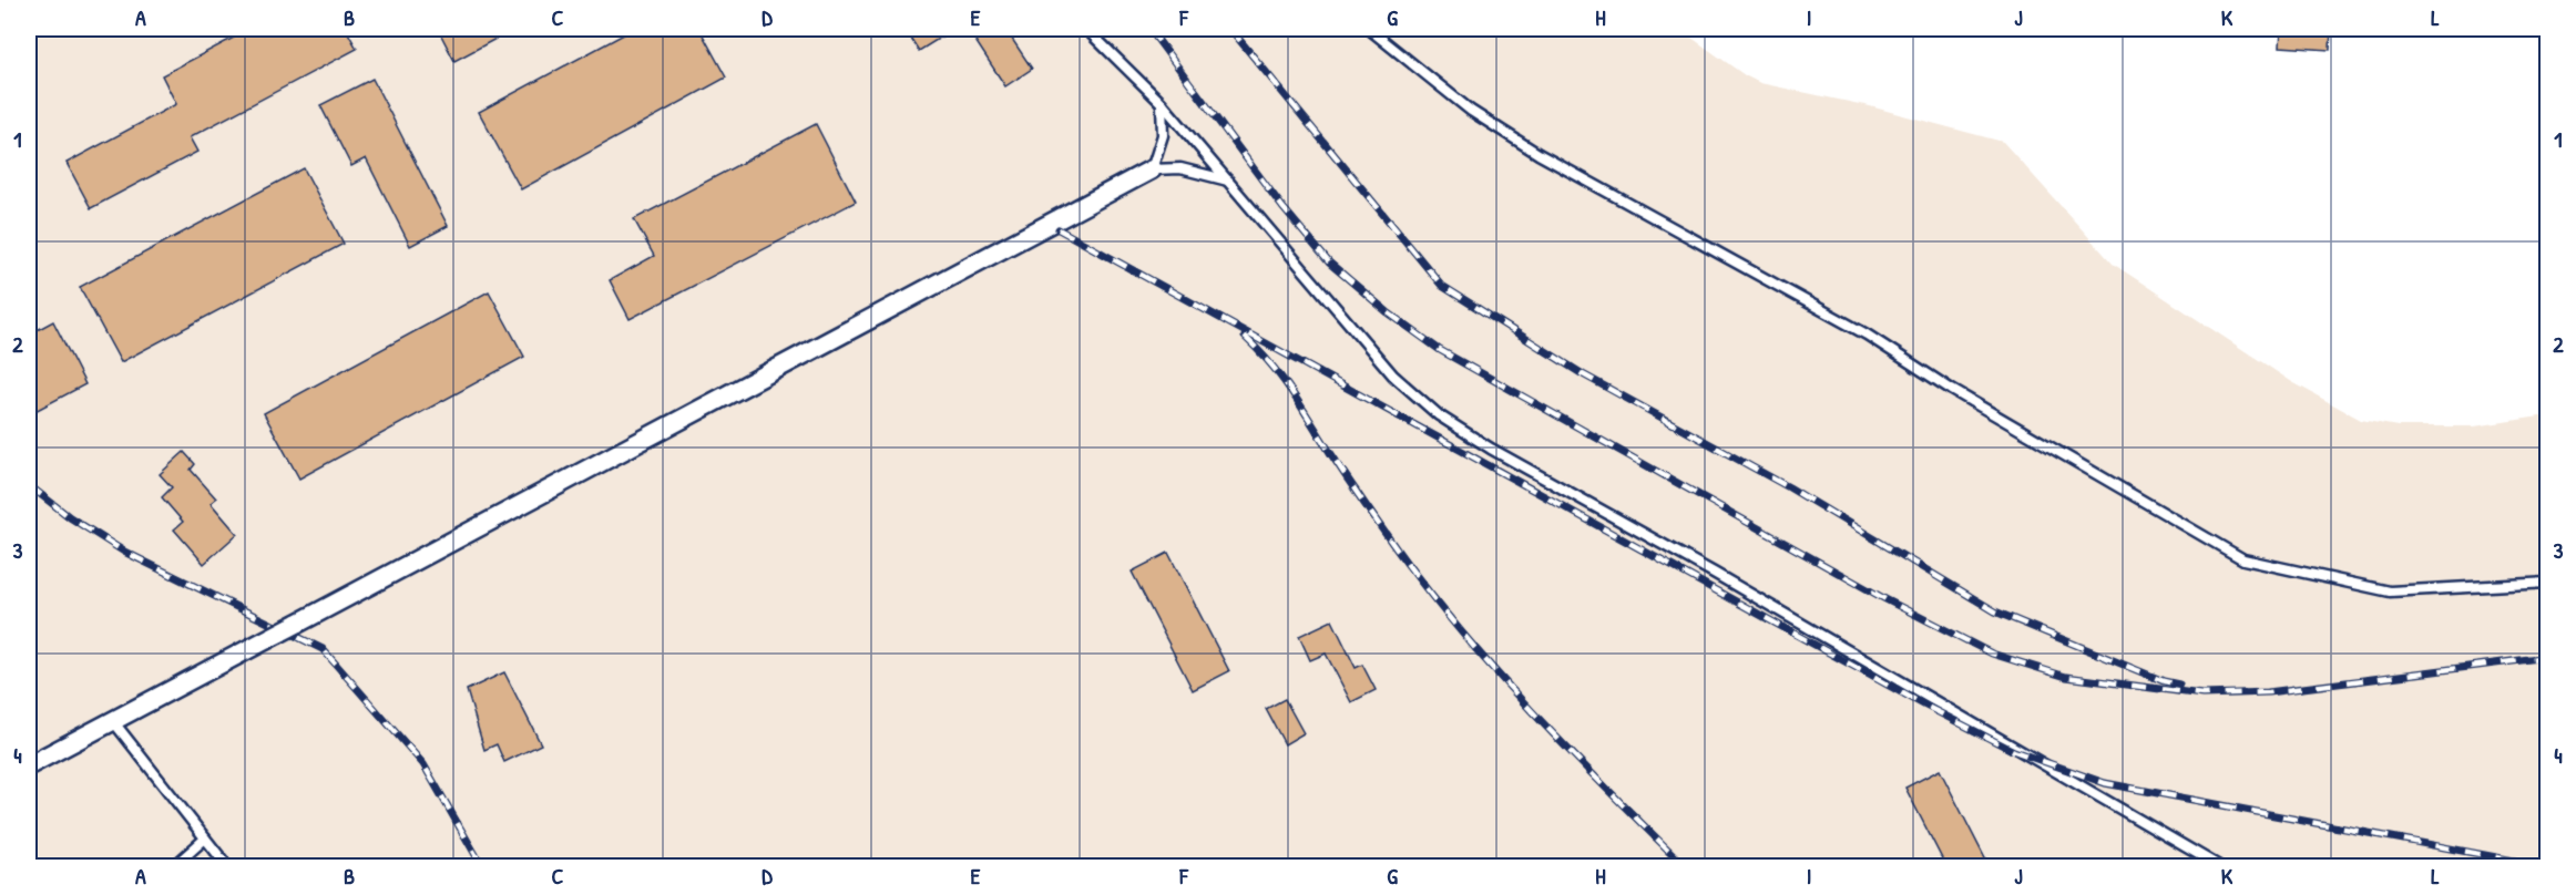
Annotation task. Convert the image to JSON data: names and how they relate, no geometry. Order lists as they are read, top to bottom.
{
  "grid": {
    "columns": [
      "A",
      "B",
      "C",
      "D",
      "E",
      "F",
      "G",
      "H",
      "I",
      "J",
      "K",
      "L"
    ],
    "rows": [
      "1",
      "2",
      "3",
      "4"
    ]
  }
}
